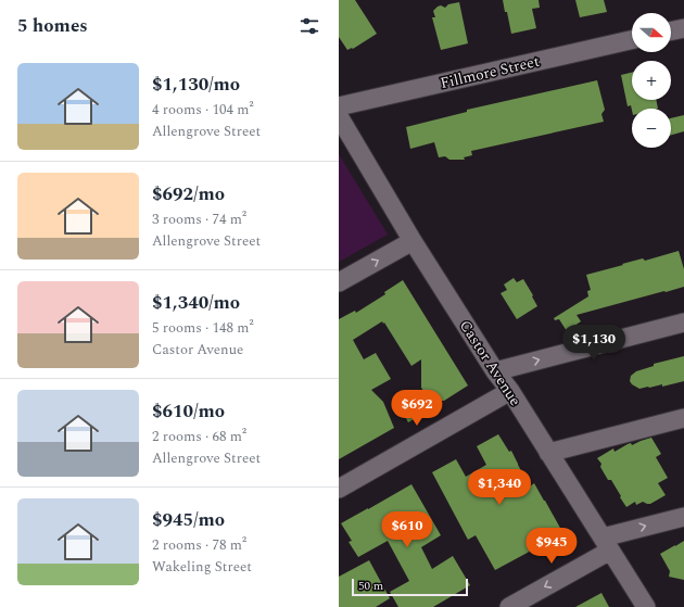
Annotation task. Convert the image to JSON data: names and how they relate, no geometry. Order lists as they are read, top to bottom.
{
  "streets": {
    "street": ["Fillmore Street", "Castor Avenue"]
  },
  "scale_bar": "50 m",
  "north": "right",
  "page": {
    "heading": "5 homes",
    "map_buttons": ["+", "−"],
    "list": [
      {
        "name": "$1,130/mo",
        "note": "4 rooms · 104 m² · Allengrove Street"
      },
      {
        "name": "$692/mo",
        "note": "3 rooms · 74 m² · Allengrove Street"
      },
      {
        "name": "$1,340/mo",
        "note": "5 rooms · 148 m² · Castor Avenue"
      },
      {
        "name": "$610/mo",
        "note": "2 rooms · 68 m² · Allengrove Street"
      },
      {
        "name": "$945/mo",
        "note": "2 rooms · 78 m² · Wakeling Street"
      }
    ],
    "price": [
      "$1,130",
      "$692",
      "$1,340",
      "$610",
      "$945"
    ],
    "scale": "50 m"
  }
}
